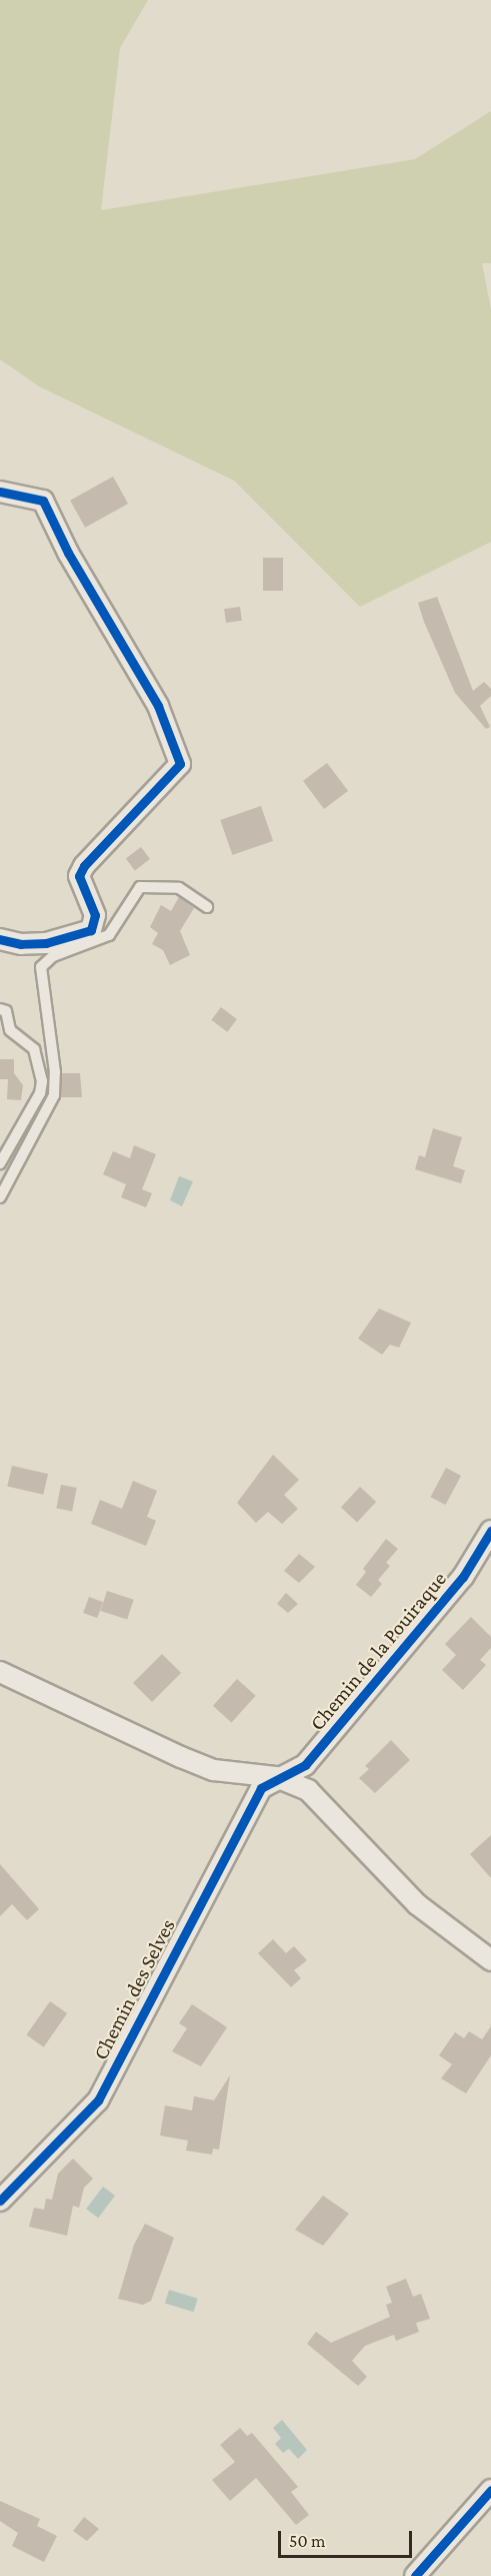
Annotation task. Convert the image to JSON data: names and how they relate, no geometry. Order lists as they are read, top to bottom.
{
  "streets": {
    "street": ["Chemin de la Pouiraque", "Chemin des Selves"]
  },
  "crossings": [
    ["Chemin de la Pouiraque", "Chemin des Selves"]
  ],
  "scale_bar": "50 m"
}
